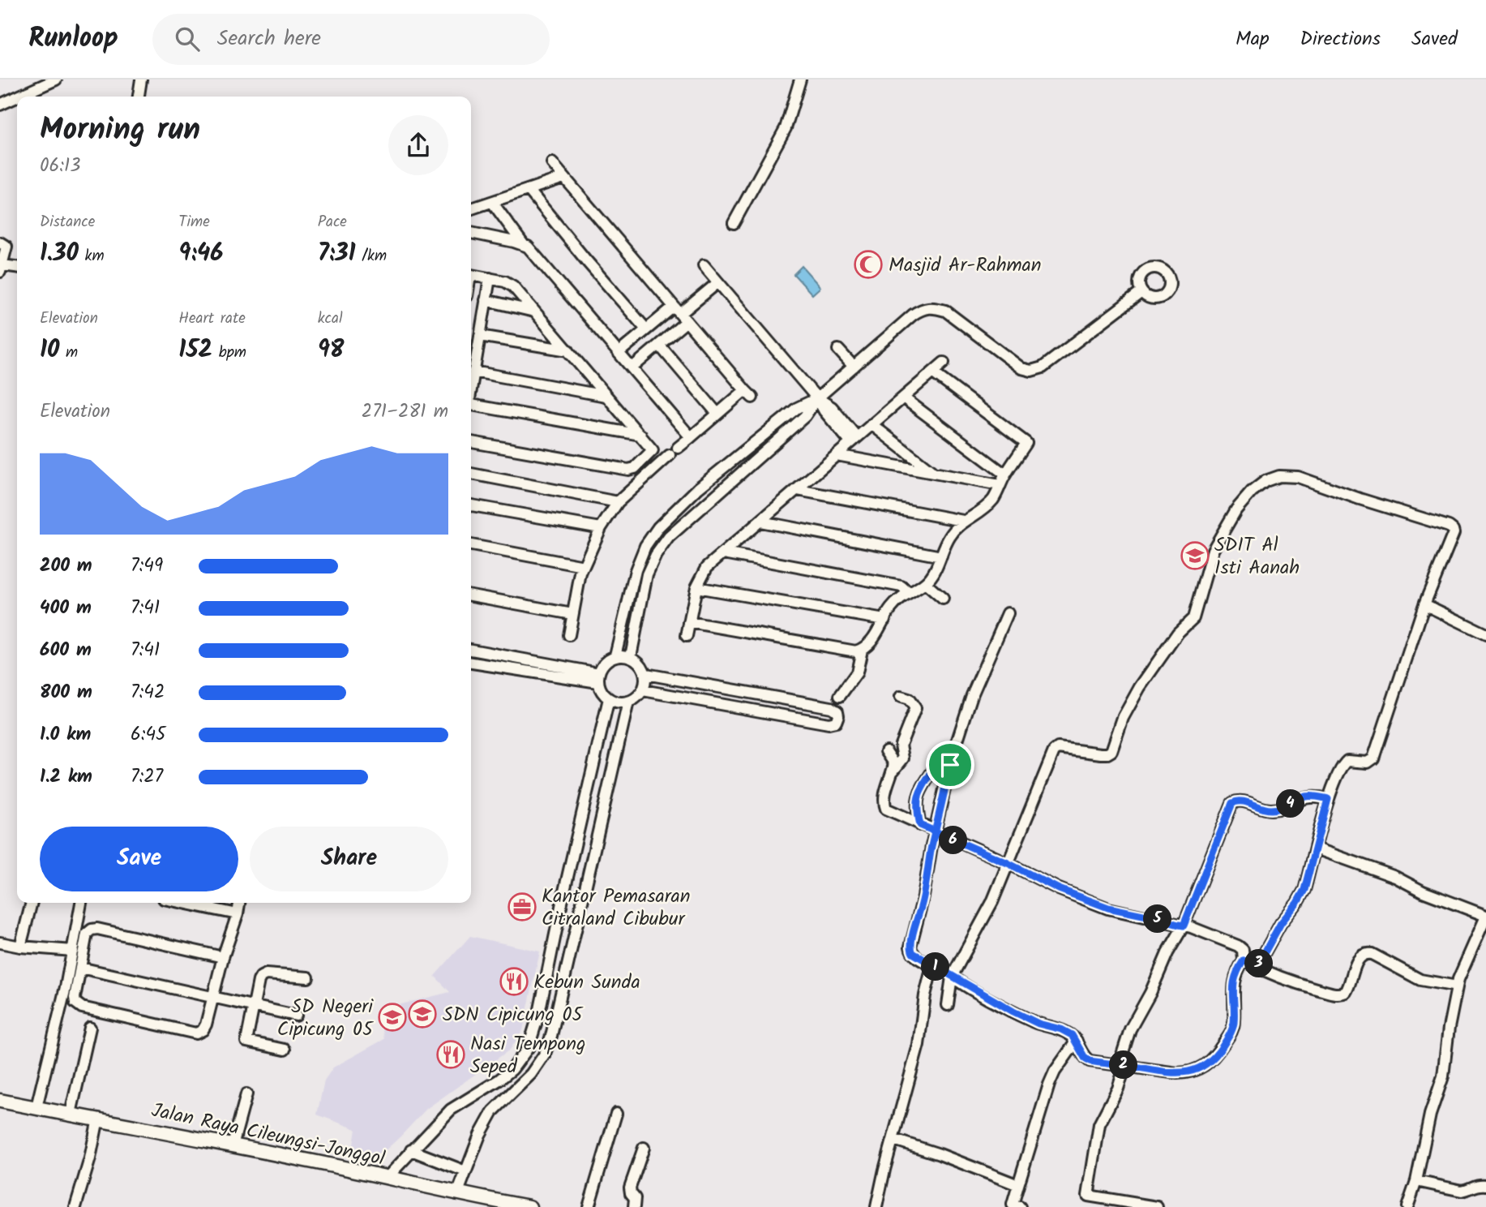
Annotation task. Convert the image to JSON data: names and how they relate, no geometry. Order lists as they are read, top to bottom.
{
  "streets": {
    "main road": ["Jalan Raya Cileungsi-Jonggol"]
  },
  "places": {
    "mosque": ["Masjid Ar-Rahman"],
    "school or university": ["SDIT Al Isti Aanah", "SDN Cipicung 05", "SD Negeri Cipicung 05"],
    "office": ["Kantor Pemasaran Citraland Cibubur"],
    "restaurant": ["Kebun Sunda", "Nasi Tempong Seped"]
  },
  "page": {
    "header": "Runloop",
    "search": "Search here",
    "nav": ["Map", "Directions", "Saved"],
    "heading": ["Morning run", "06:13"],
    "stats": [
      ["Distance", "1.30 km"],
      ["Time", "9:46"],
      ["Pace", "7:31 /km"],
      ["Elevation", "10 m"],
      ["Heart rate", "152 bpm"],
      ["kcal", "98"]
    ],
    "chart": ["Elevation", "271–281 m"],
    "list": [
      {
        "name": "200 m",
        "note": "7:49"
      },
      {
        "name": "400 m",
        "note": "7:41"
      },
      {
        "name": "600 m",
        "note": "7:41"
      },
      {
        "name": "800 m",
        "note": "7:42"
      },
      {
        "name": "1.0 km",
        "note": "6:45"
      },
      {
        "name": "1.2 km",
        "note": "7:27"
      }
    ],
    "pins": [
      "4",
      "6",
      "5",
      "3",
      "1",
      "2"
    ],
    "buttons": ["Save", "Share"]
  }
}
